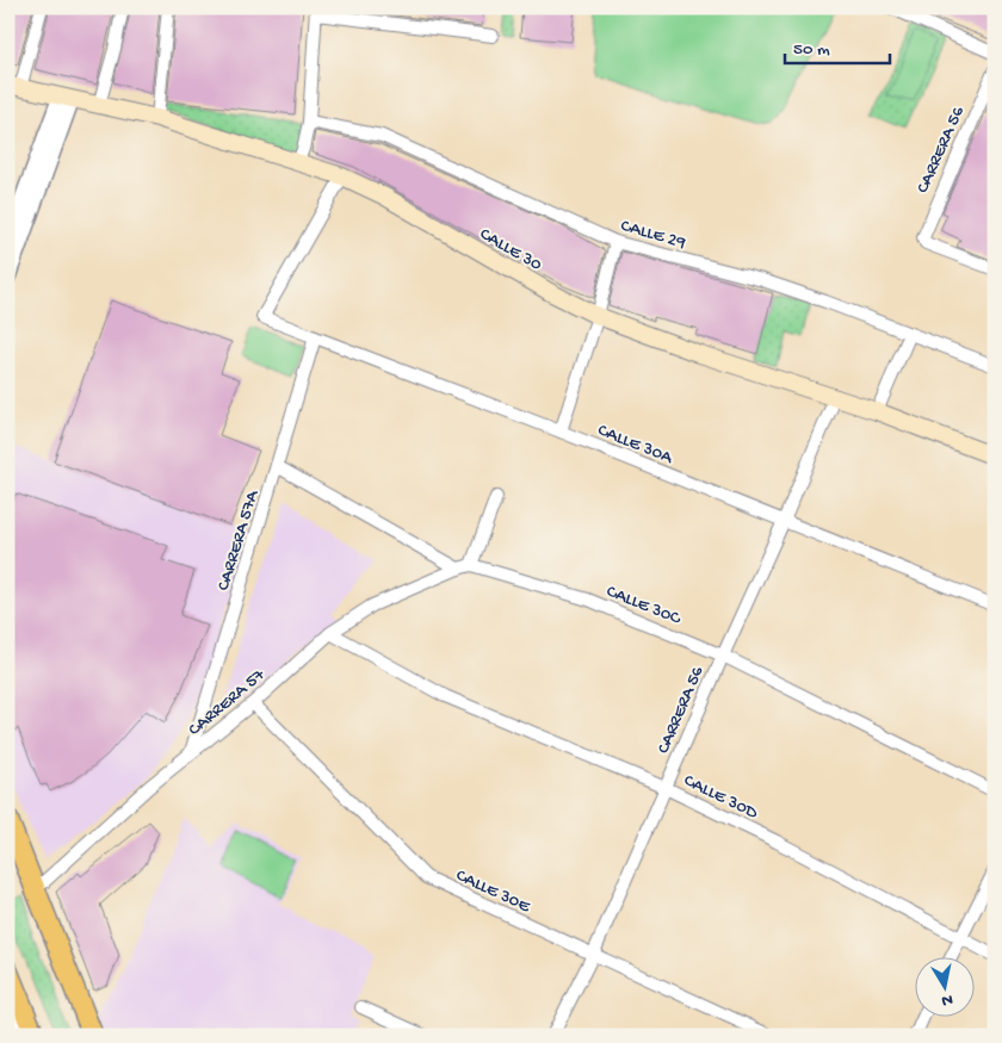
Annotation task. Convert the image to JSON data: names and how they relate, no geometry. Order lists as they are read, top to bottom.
{
  "streets": {
    "main road": ["CALLE 30"],
    "street": [
      "CARRERA 56",
      "CALLE 29",
      "CALLE 30A",
      "CARRERA 57A",
      "CALLE 30C",
      "CARRERA 57",
      "CALLE 30D",
      "CALLE 30E"
    ]
  },
  "crossings": [
    ["CARRERA 56", "CALLE 30"],
    ["CARRERA 56", "CALLE 30A"],
    ["CARRERA 56", "CALLE 30C"],
    ["CARRERA 56", "CALLE 30D"],
    ["CARRERA 56", "CALLE 30E"],
    ["CALLE 30", "CALLE 30A"],
    ["CALLE 30A", "CARRERA 57A"],
    ["CARRERA 57A", "CARRERA 57"],
    ["CARRERA 57", "CALLE 30D"],
    ["CARRERA 57", "CALLE 30E"]
  ],
  "scale_bar": "50 m",
  "north": "bottom"
}
